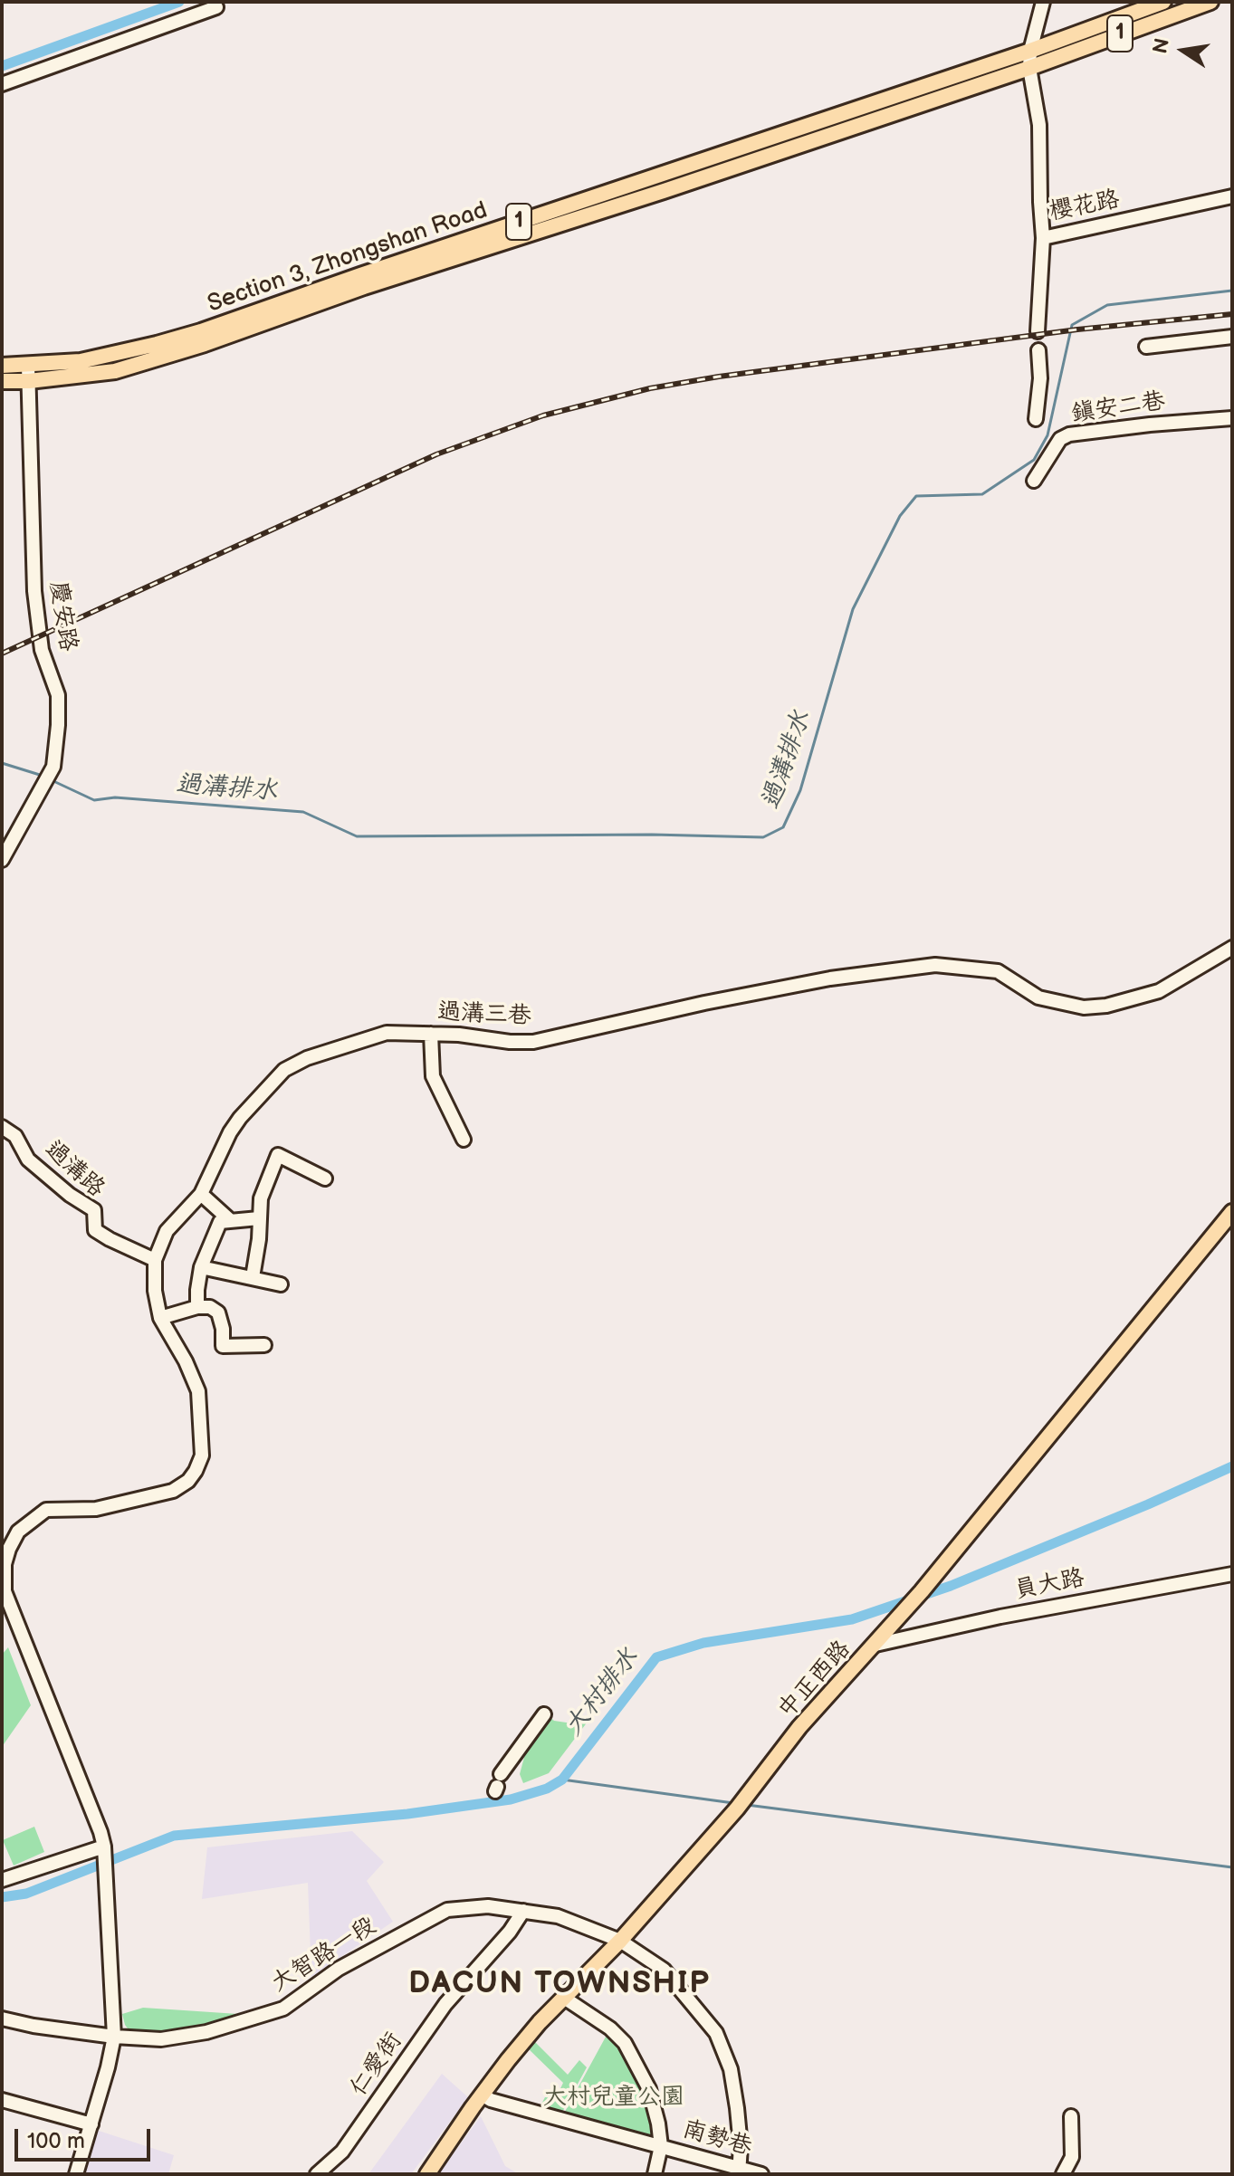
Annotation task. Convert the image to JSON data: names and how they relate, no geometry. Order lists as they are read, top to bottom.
{
  "streets": {
    "main road": ["1", "Section 3, Zhongshan Road", "中正西路"],
    "street": [
      "櫻花路",
      "鎮安二巷",
      "慶安路",
      "過溝三巷",
      "過溝路",
      "員大路",
      "大智路一段",
      "仁愛街",
      "南勢巷"
    ]
  },
  "crossings": [
    ["1", "櫻花路"],
    ["1", "Section 3, Zhongshan Road"],
    ["櫻花路", "Section 3, Zhongshan Road"],
    ["Section 3, Zhongshan Road", "慶安路"],
    ["過溝三巷", "過溝路"],
    ["員大路", "中正西路"],
    ["中正西路", "大智路一段"],
    ["中正西路", "南勢巷"],
    ["大智路一段", "仁愛街"],
    ["大智路一段", "南勢巷"]
  ],
  "districts": ["DACUN TOWNSHIP"],
  "water": ["過溝排水", "大村排水"],
  "parks": ["大村兒童公園"],
  "scale_bar": "100 m",
  "north": "left"
}
